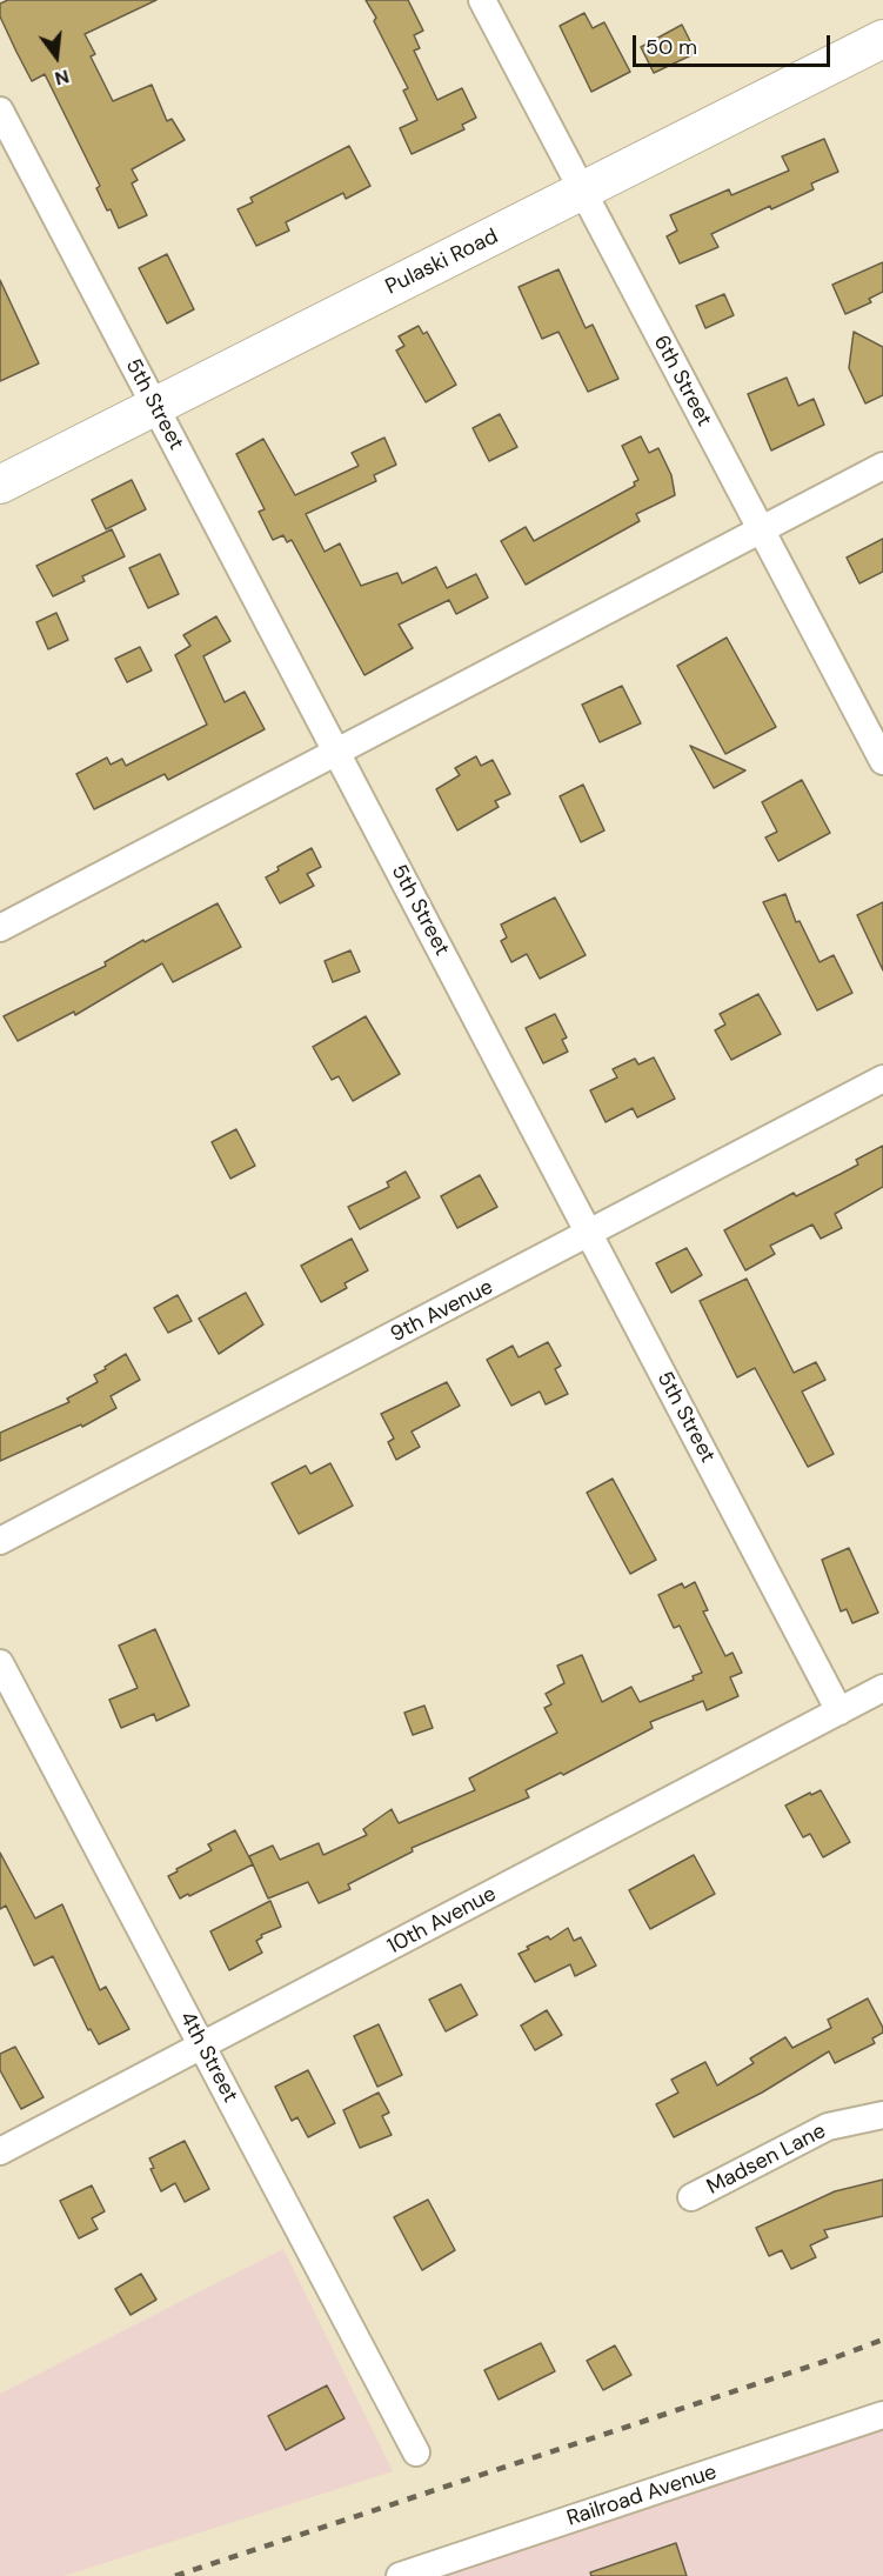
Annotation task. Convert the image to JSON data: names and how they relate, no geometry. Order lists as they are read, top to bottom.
{
  "streets": {
    "main road": ["Pulaski Road"],
    "street": [
      "6th Street",
      "5th Street",
      "9th Avenue",
      "10th Avenue",
      "4th Street",
      "Madsen Lane",
      "Railroad Avenue"
    ]
  },
  "crossings": [
    ["Pulaski Road", "6th Street"],
    ["Pulaski Road", "5th Street"],
    ["5th Street", "9th Avenue"],
    ["5th Street", "10th Avenue"],
    ["10th Avenue", "4th Street"]
  ],
  "scale_bar": "50 m",
  "north": "bottom"
}
